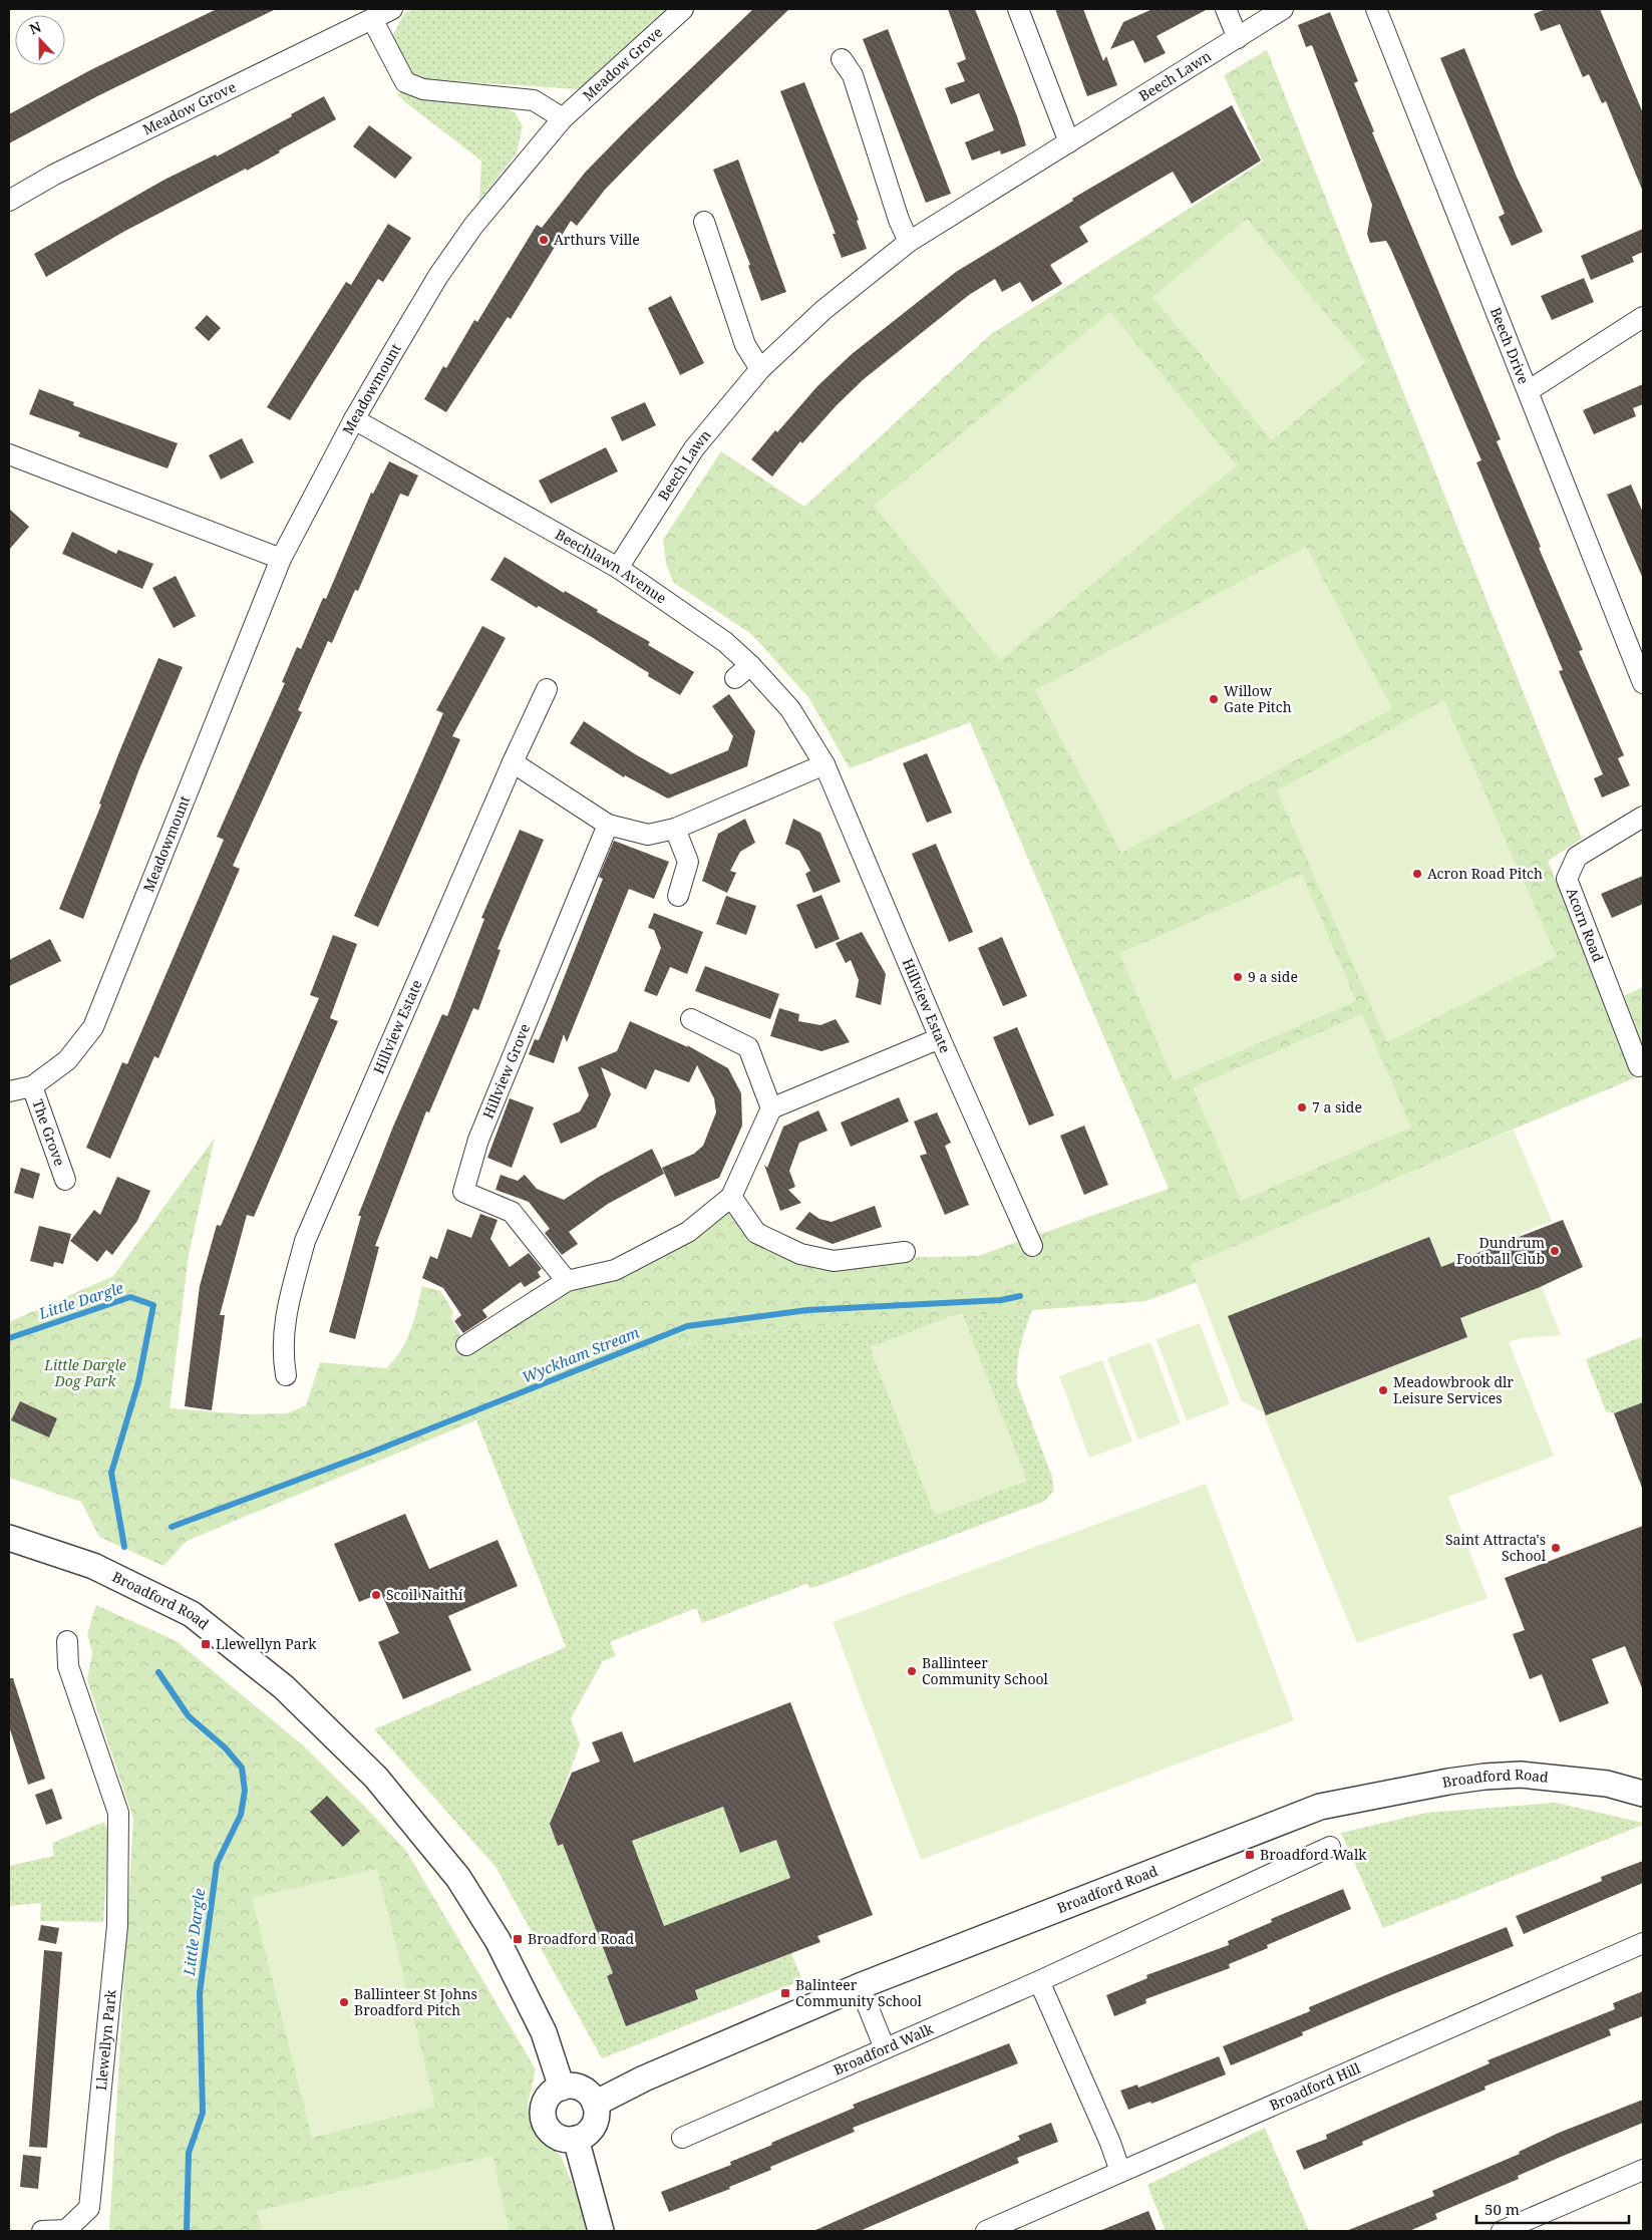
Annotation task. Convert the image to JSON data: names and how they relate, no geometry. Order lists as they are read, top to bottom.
{
  "streets": {
    "street": [
      "Meadow Grove",
      "Beech Lawn",
      "Beech Drive",
      "Meadowmount",
      "Beechlawn Avenue",
      "Acorn Road",
      "Hillview Estate",
      "Hillview Grove",
      "The Grove",
      "Broadford Road",
      "Llewellyn Park",
      "Broadford Walk",
      "Broadford Hill"
    ]
  },
  "crossings": [
    ["Meadow Grove", "Meadowmount"],
    ["Beech Lawn", "Beechlawn Avenue"],
    ["Meadowmount", "Beechlawn Avenue"],
    ["Meadowmount", "The Grove"],
    ["Beechlawn Avenue", "Hillview Estate"]
  ],
  "water": ["Little Dargle", "Wyckham Stream"],
  "parks": ["Little Dargle Dog Park"],
  "places": {
    "other": [
      "Arthurs Ville",
      "Willow Gate Pitch",
      "Acron Road Pitch",
      "9 a side",
      "7 a side",
      "Dundrum Football Club",
      "Meadowbrook dlr Leisure Services",
      "Saint Attracta's School",
      "Scoil Naithí",
      "Ballinteer Community School",
      "Ballinteer St Johns Broadford Pitch"
    ],
    "transit": [
      "Llewellyn Park",
      "Broadford Walk",
      "Broadford Road",
      "Balinteer Community School"
    ]
  },
  "scale_bar": "50 m",
  "north": "top"
}
